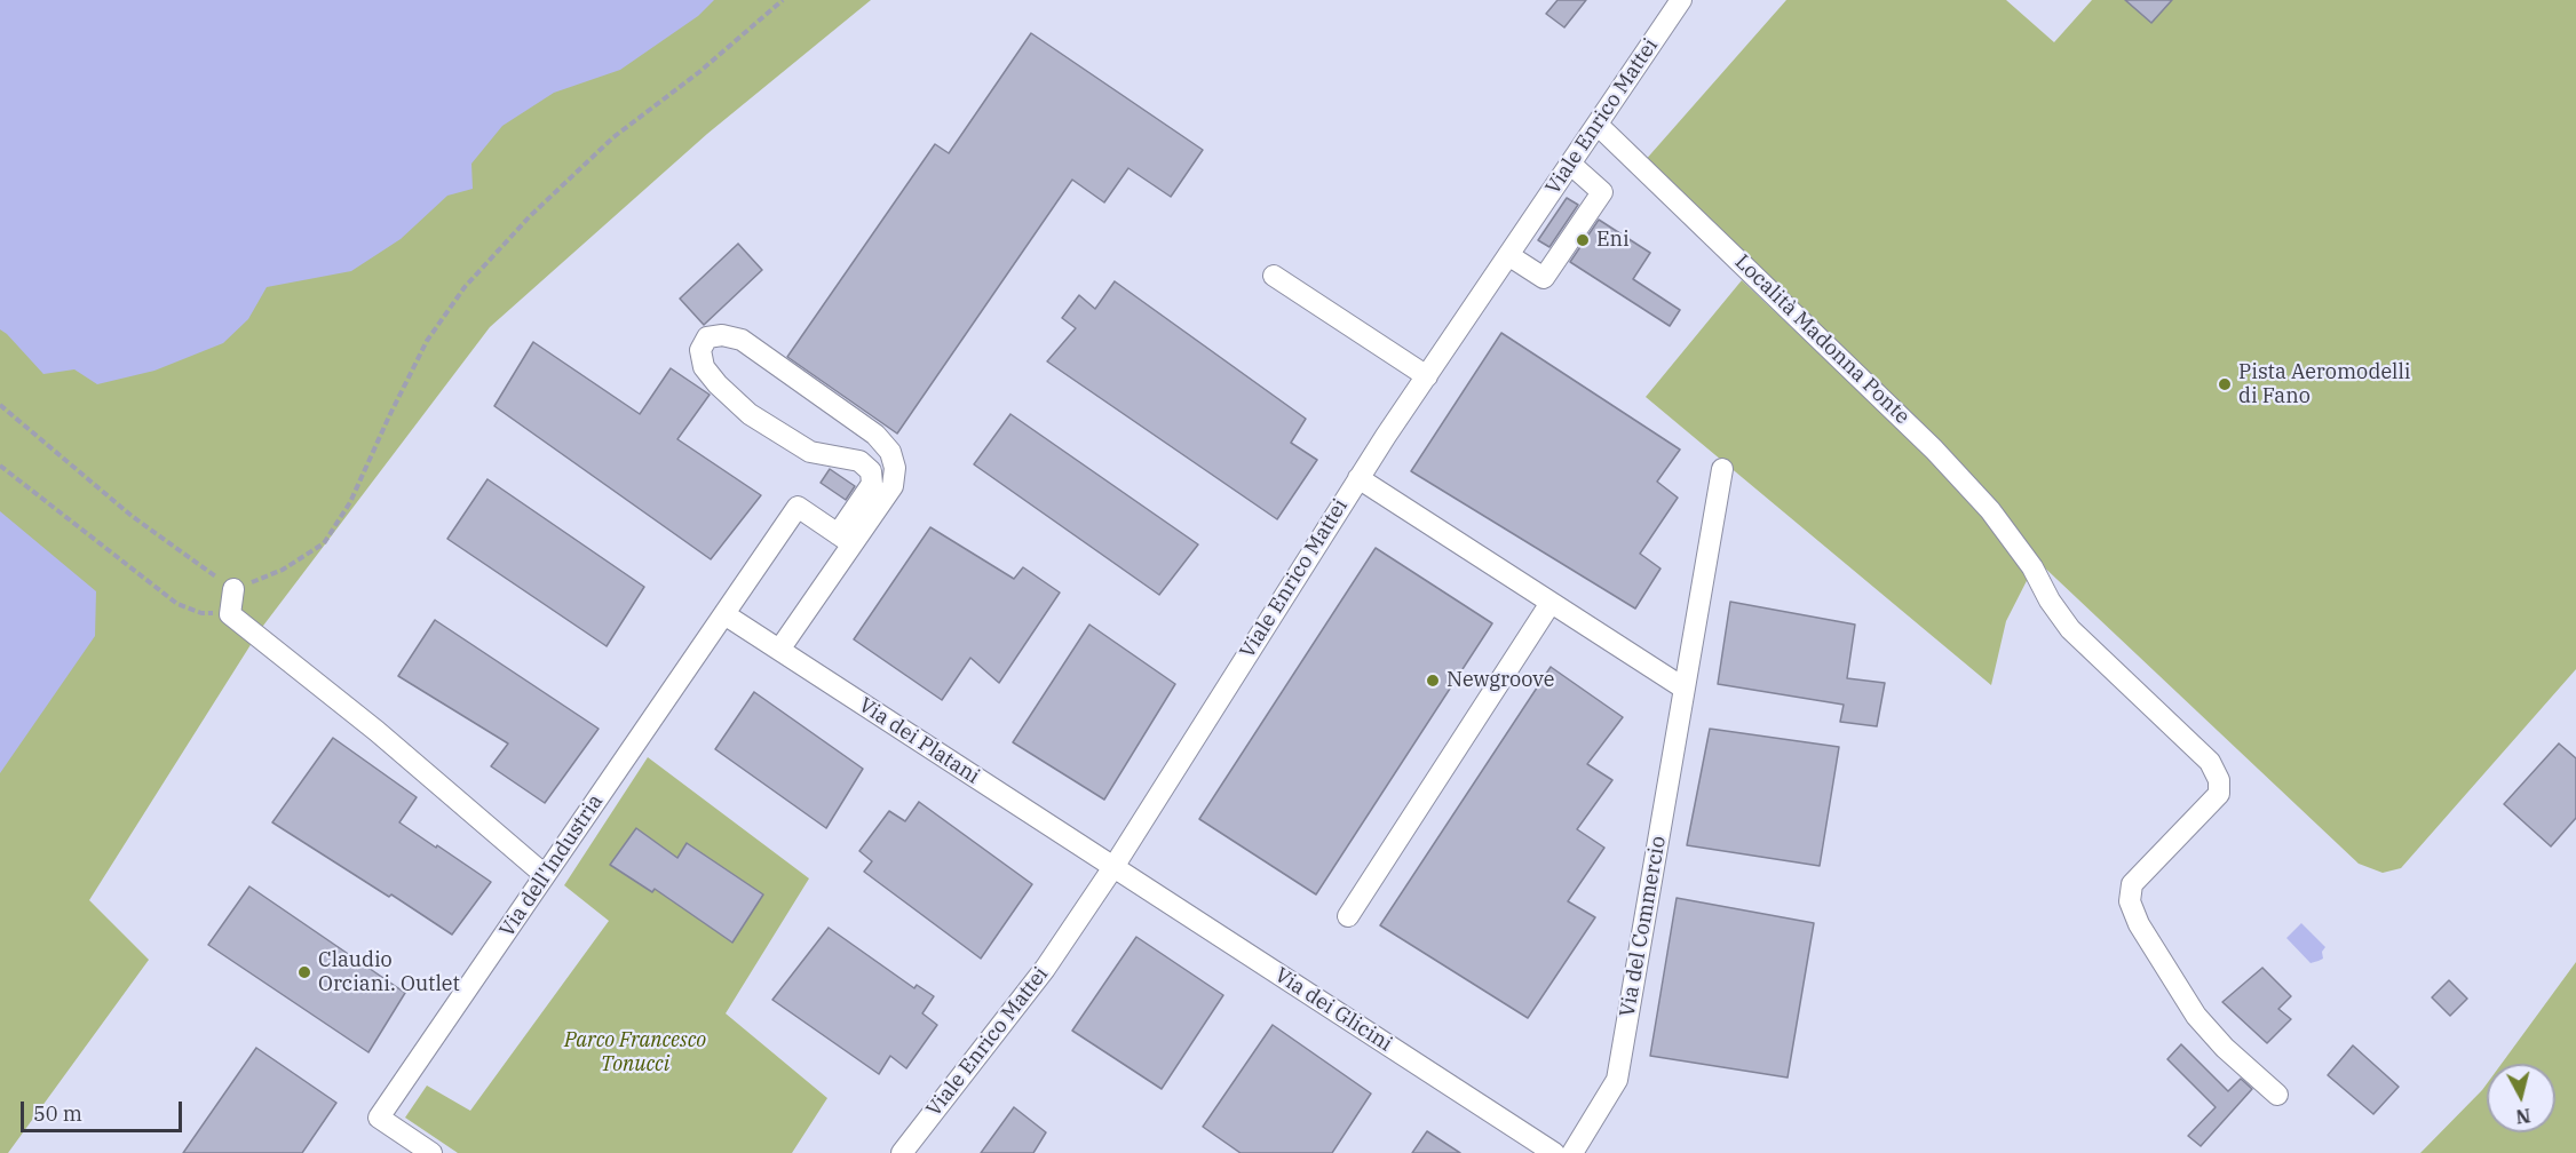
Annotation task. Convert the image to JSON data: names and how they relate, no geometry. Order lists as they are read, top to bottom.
{
  "streets": {
    "street": [
      "Viale Enrico Mattei",
      "Località Madonna Ponte",
      "Via dei Platani",
      "Via dell'Industria",
      "Via del Commercio",
      "Via dei Glicini"
    ]
  },
  "crossings": [
    ["Viale Enrico Mattei", "Località Madonna Ponte"],
    ["Viale Enrico Mattei", "Via dei Platani"],
    ["Viale Enrico Mattei", "Via dei Glicini"],
    ["Via dei Platani", "Via dell'Industria"],
    ["Via dei Platani", "Via dei Glicini"]
  ],
  "parks": ["Parco Francesco Tonucci"],
  "places": [
    "Eni",
    "Pista Aeromodelli di Fano",
    "Newgroove",
    "Claudio Orciani. Outlet"
  ],
  "scale_bar": "50 m",
  "north": "bottom"
}
